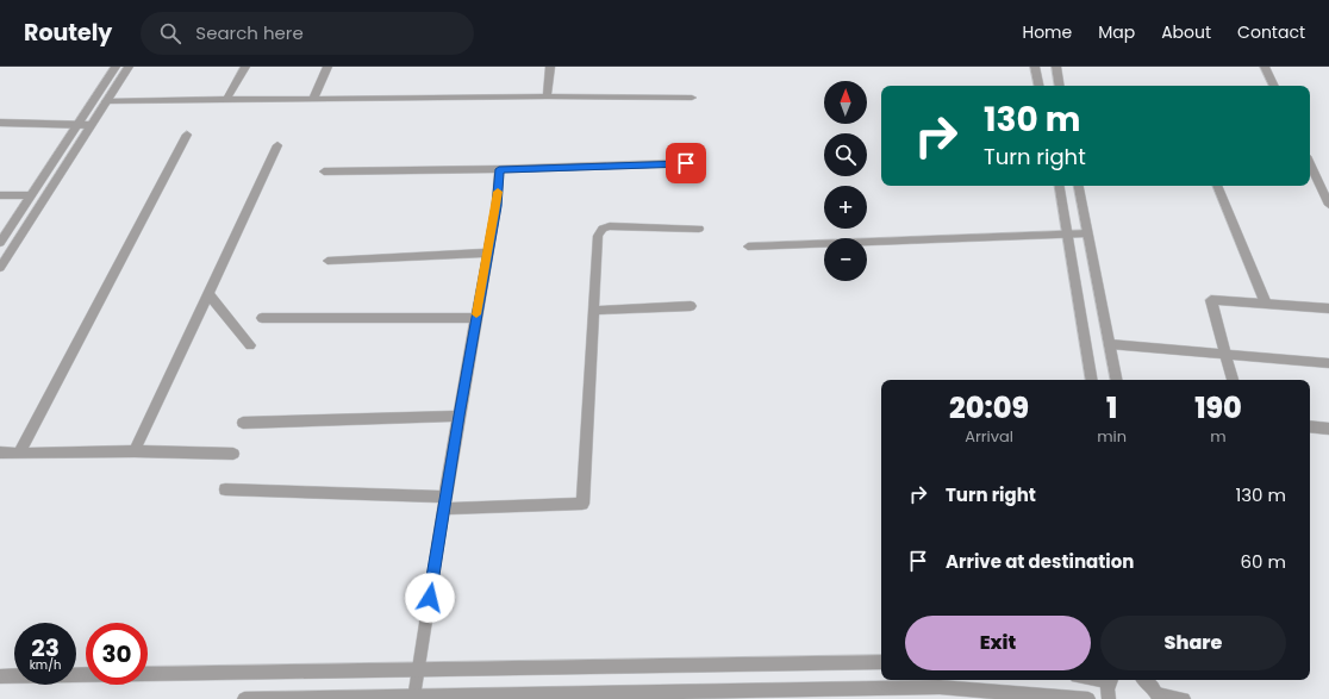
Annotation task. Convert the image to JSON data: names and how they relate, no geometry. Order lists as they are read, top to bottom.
{
  "north": "top",
  "page": {
    "header": "Routely",
    "search": "Search here",
    "nav": [
      "Home",
      "Map",
      "About",
      "Contact"
    ],
    "map_buttons": ["+", "−"],
    "turn": ["130 m", "Turn right"],
    "eta": [
      "20:09",
      "Arrival",
      "1",
      "min",
      "190",
      "m"
    ],
    "list": [
      {
        "name": "Turn right",
        "value": "130 m"
      },
      {
        "name": "Arrive at destination",
        "value": "60 m"
      }
    ],
    "buttons": ["Exit", "Share"],
    "speed": "23 km/h",
    "limit": "30"
  }
}
